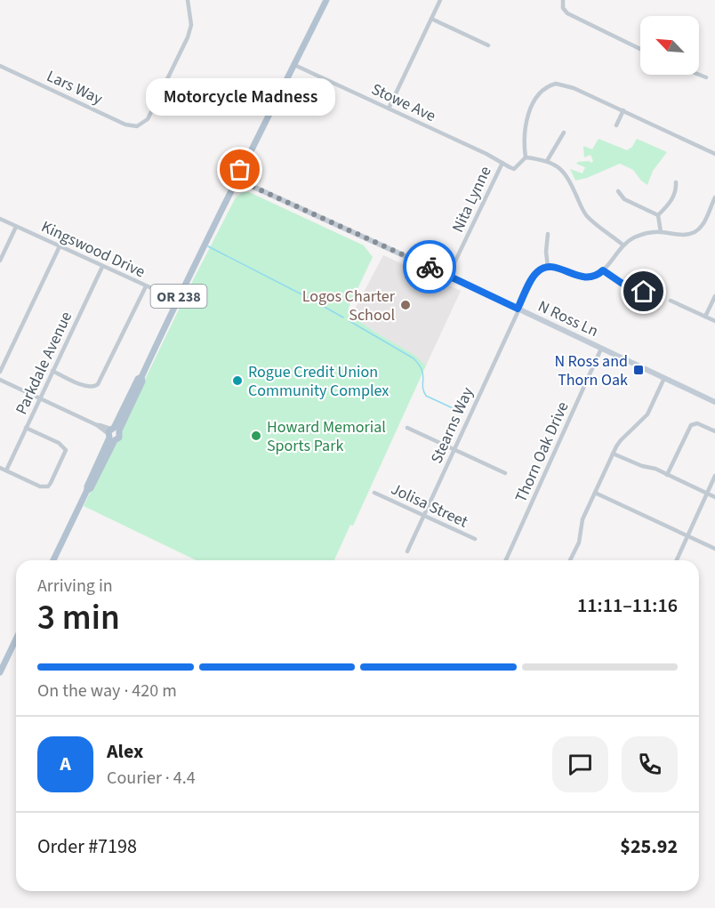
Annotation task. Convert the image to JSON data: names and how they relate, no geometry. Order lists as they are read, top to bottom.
{
  "streets": {
    "main road": ["OR 238", "N Ross Ln"],
    "street": [
      "Lars Way",
      "Stowe Ave",
      "Nita Lynne",
      "Kingswood Drive",
      "Parkdale Avenue",
      "Stearns Way",
      "Thorn Oak Drive",
      "Jolisa Street"
    ]
  },
  "crossings": [
    ["Stowe Ave", "Nita Lynne"],
    ["Stowe Ave", "OR 238"],
    ["Nita Lynne", "N Ross Ln"],
    ["Kingswood Drive", "OR 238"],
    ["Kingswood Drive", "Parkdale Avenue"],
    ["OR 238", "N Ross Ln"],
    ["N Ross Ln", "Stearns Way"],
    ["N Ross Ln", "Thorn Oak Drive"],
    ["Stearns Way", "Jolisa Street"]
  ],
  "places": {
    "other": [
      "Motorcycle Madness",
      "Logos Charter School",
      "Rogue Credit Union Community Complex",
      "Howard Memorial Sports Park"
    ],
    "transit": ["N Ross and Thorn Oak"]
  },
  "north": "top left",
  "page": {
    "bubble": "Motorcycle Madness",
    "heading": ["3 min", "Arriving in", "11:11–11:16"],
    "panel": [
      "Alex",
      "Courier · 4.4",
      "Order #7198",
      "$25.92"
    ],
    "bar": "On the way · 420 m",
    "round": "A"
  }
}
